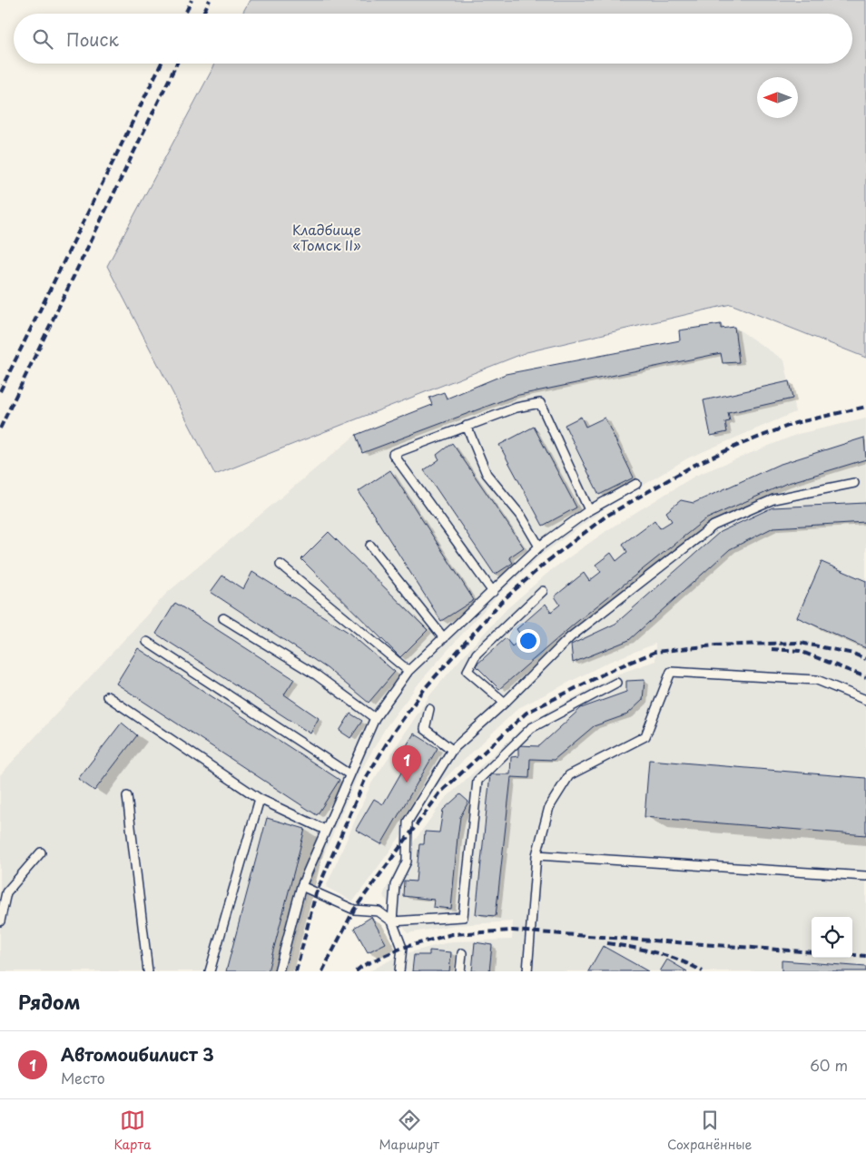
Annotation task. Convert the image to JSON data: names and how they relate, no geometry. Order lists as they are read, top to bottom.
{
  "parks": ["Кладбище «Томск II»"],
  "north": "left",
  "page": {
    "search": "Поиск",
    "pins": "1",
    "heading": "Рядом",
    "list": [
      {
        "mark": "1",
        "name": "Автомоибилист 3",
        "note": "Место",
        "value": "60 m"
      }
    ],
    "nav": ["Карта", "Маршрут", "Сохранённые"]
  }
}
